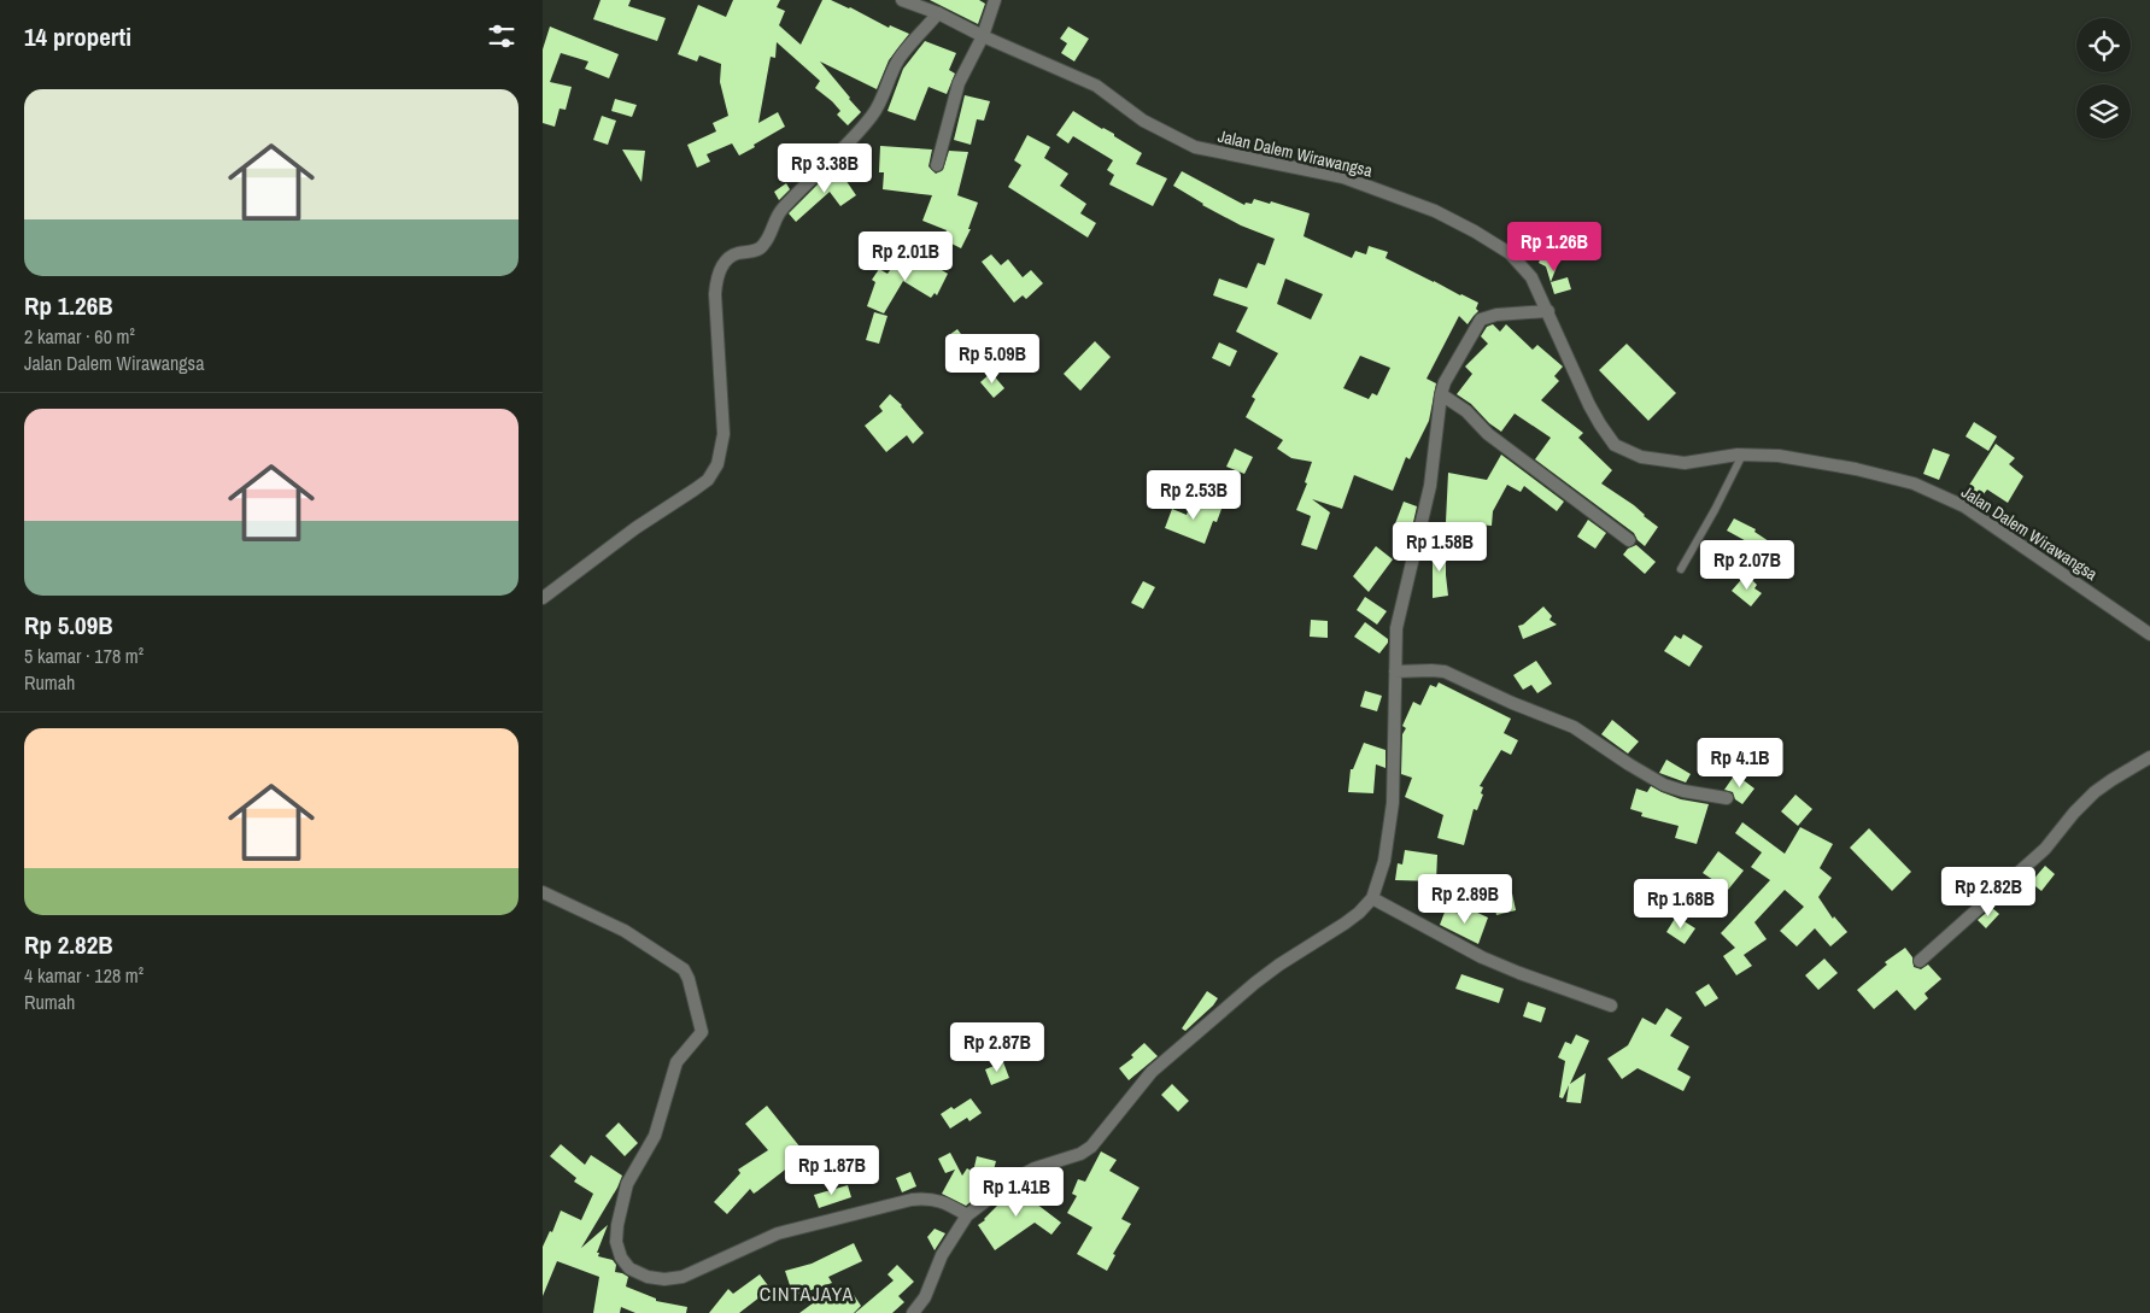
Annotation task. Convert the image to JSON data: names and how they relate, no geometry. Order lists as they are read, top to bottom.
{
  "streets": {
    "street": ["Jalan Dalem Wirawangsa"]
  },
  "districts": ["CINTAJAYA"],
  "page": {
    "heading": "14 properti",
    "list": [
      {
        "name": "Rp 1.26B",
        "note": "2 kamar · 60 m² · Jalan Dalem Wirawangsa"
      },
      {
        "name": "Rp 5.09B",
        "note": "5 kamar · 178 m² · Rumah"
      },
      {
        "name": "Rp 2.82B",
        "note": "4 kamar · 128 m² · Rumah"
      }
    ],
    "price": [
      "Rp 3.38B",
      "Rp 1.26B",
      "Rp 2.01B",
      "Rp 5.09B",
      "Rp 2.53B",
      "Rp 1.58B",
      "Rp 2.07B",
      "Rp 4.1B",
      "Rp 2.82B",
      "Rp 2.89B",
      "Rp 1.68B",
      "Rp 2.87B",
      "Rp 1.87B",
      "Rp 1.41B"
    ]
  }
}
